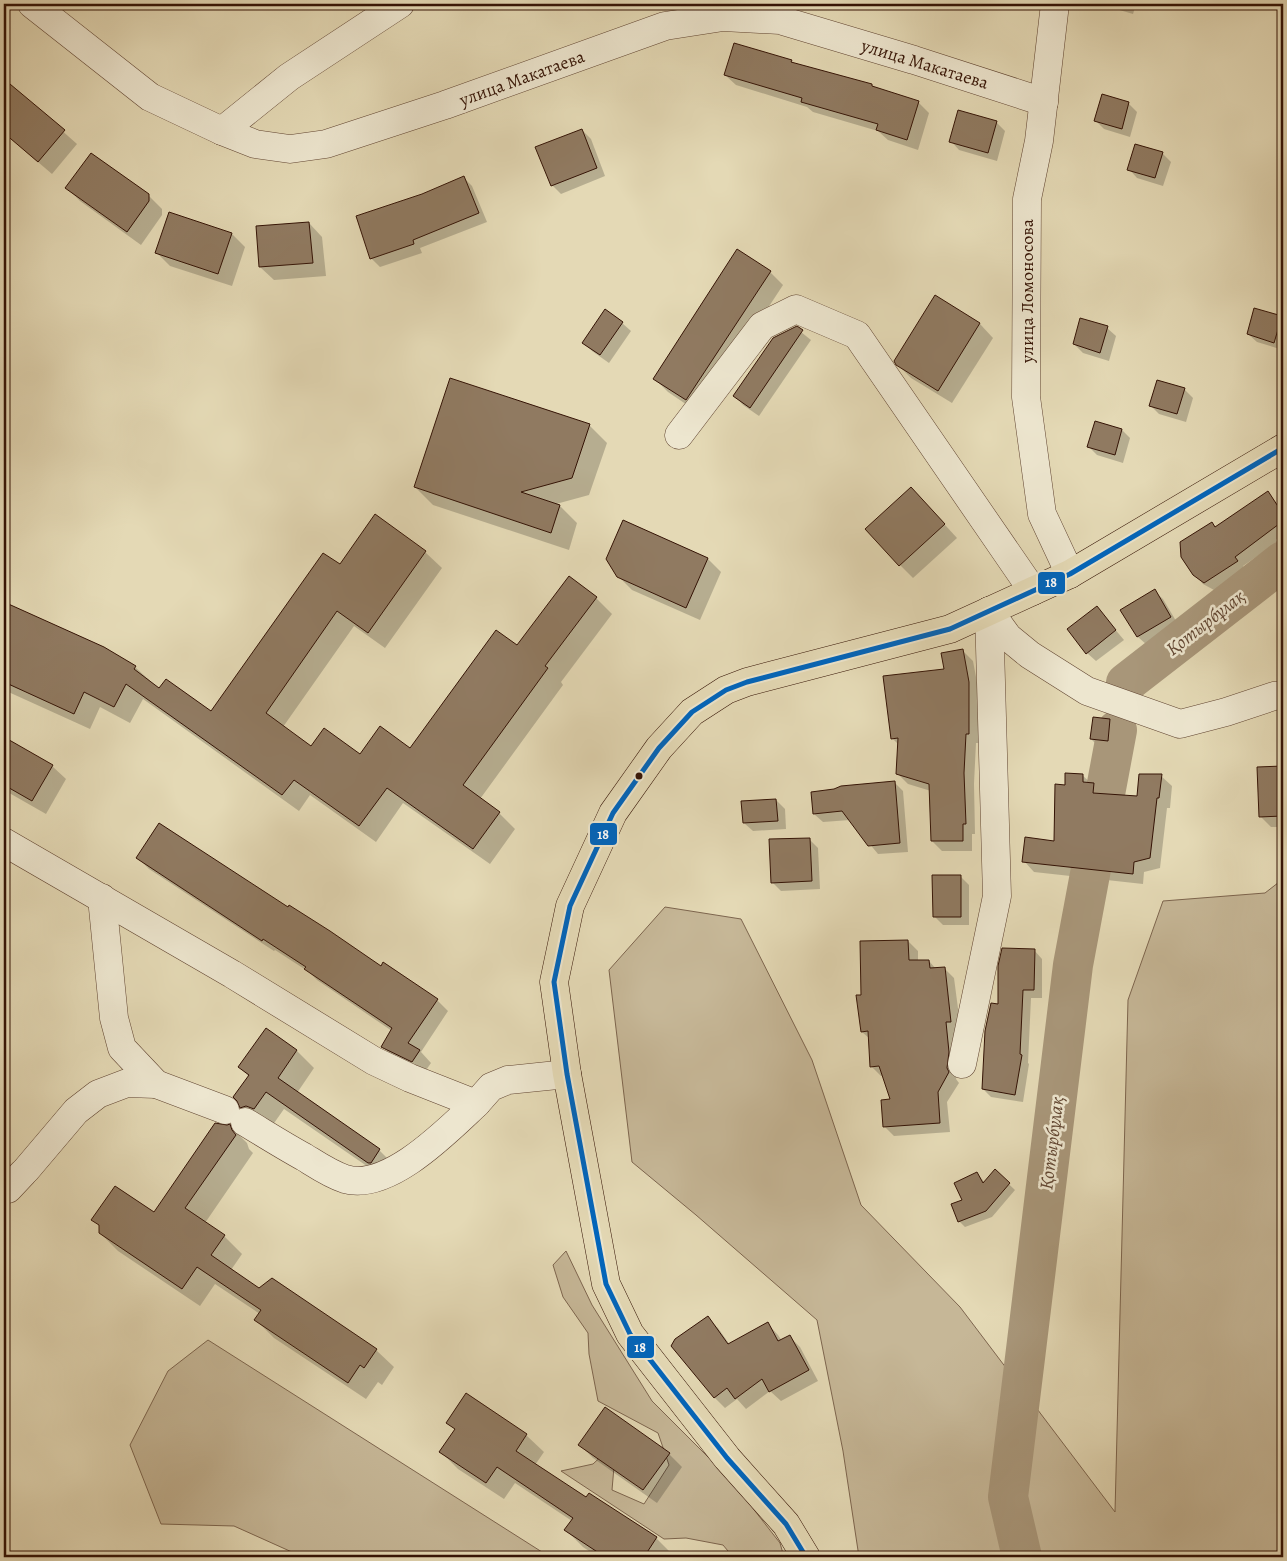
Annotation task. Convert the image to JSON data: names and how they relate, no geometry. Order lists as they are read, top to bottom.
{
  "streets": {
    "street": ["улица Макатаева", "улица Ломоносова"]
  },
  "crossings": [
    ["улица Макатаева", "улица Ломоносова"]
  ],
  "water": ["Қотырбұлақ"],
  "lines": ["transit line 18"]
}
